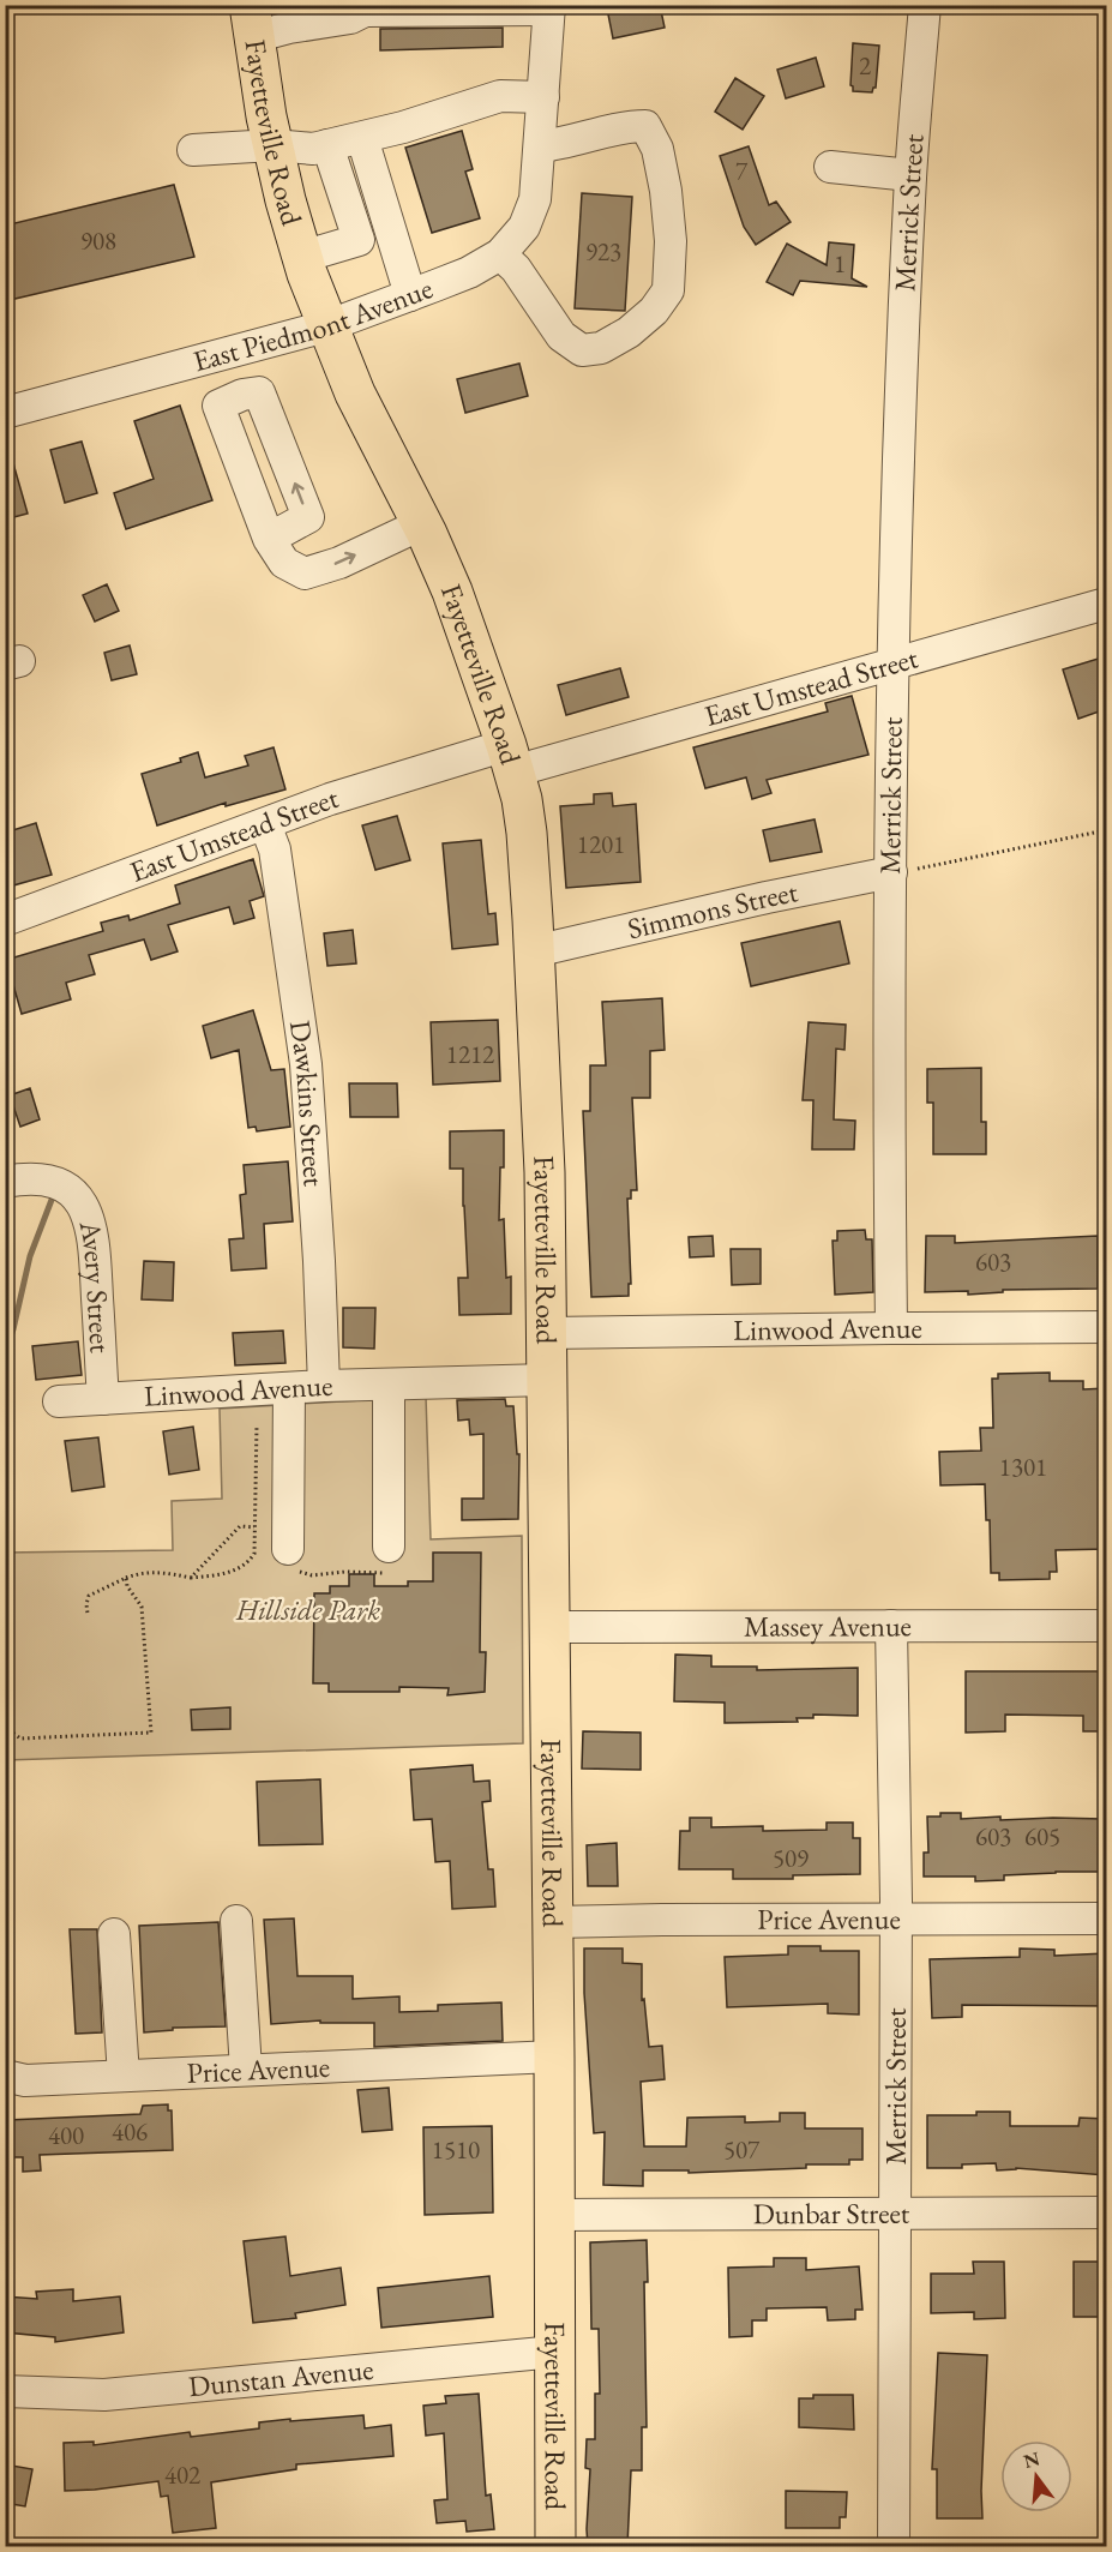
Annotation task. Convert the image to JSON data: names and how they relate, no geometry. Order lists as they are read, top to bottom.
{
  "streets": {
    "main road": ["Fayetteville Road"],
    "street": [
      "Merrick Street",
      "East Piedmont Avenue",
      "East Umstead Street",
      "Simmons Street",
      "Dawkins Street",
      "Avery Street",
      "Linwood Avenue",
      "Massey Avenue",
      "Price Avenue",
      "Dunbar Street",
      "Dunstan Avenue"
    ]
  },
  "crossings": [
    ["Fayetteville Road", "East Piedmont Avenue"],
    ["Fayetteville Road", "East Umstead Street"],
    ["Fayetteville Road", "Simmons Street"],
    ["Fayetteville Road", "Linwood Avenue"],
    ["Fayetteville Road", "Massey Avenue"],
    ["Fayetteville Road", "Price Avenue"],
    ["Fayetteville Road", "Dunbar Street"],
    ["Fayetteville Road", "Dunstan Avenue"],
    ["Merrick Street", "East Umstead Street"],
    ["Merrick Street", "Simmons Street"],
    ["Merrick Street", "Linwood Avenue"],
    ["Merrick Street", "Massey Avenue"],
    ["Merrick Street", "Price Avenue"],
    ["Merrick Street", "Dunbar Street"],
    ["East Umstead Street", "Dawkins Street"],
    ["Dawkins Street", "Linwood Avenue"],
    ["Avery Street", "Linwood Avenue"]
  ],
  "parks": ["Hillside Park"],
  "house_numbers": [
    "2",
    "7",
    "908",
    "923",
    "1",
    "1201",
    "1212",
    "603",
    "1301",
    "603",
    "605",
    "509",
    "406",
    "400",
    "1510",
    "507",
    "402"
  ],
  "north": "top"
}
